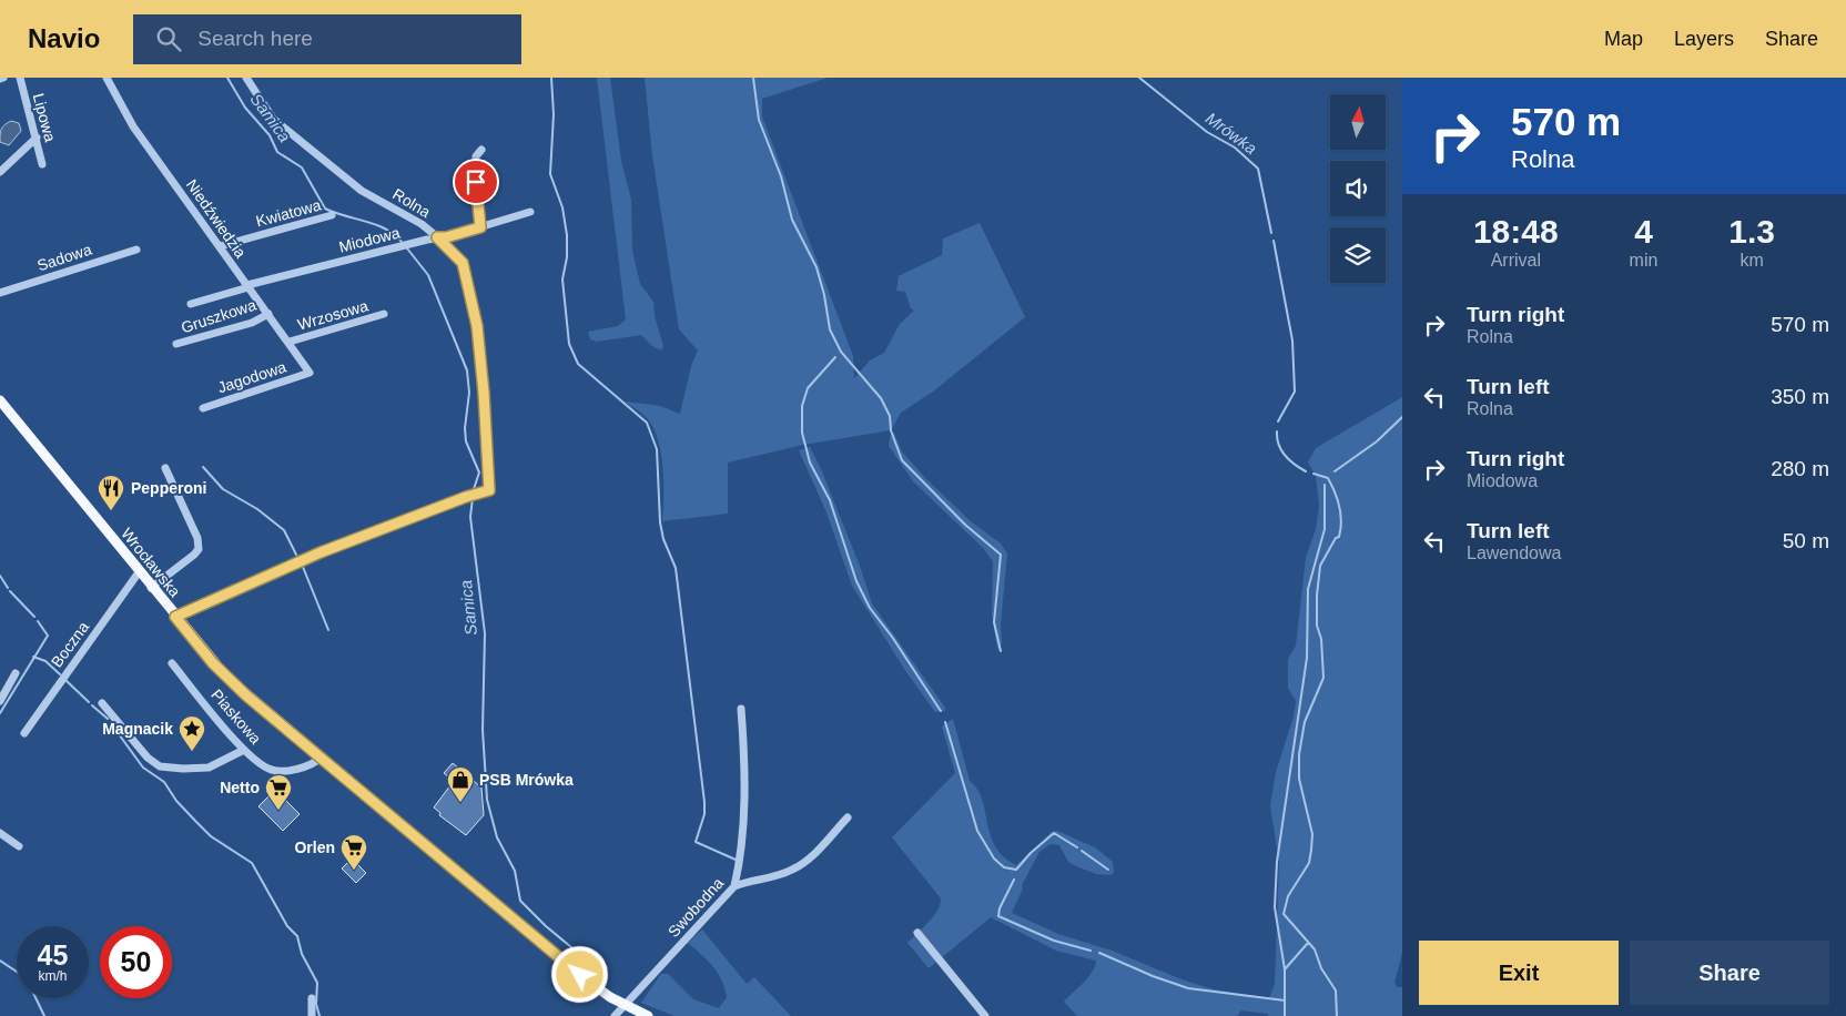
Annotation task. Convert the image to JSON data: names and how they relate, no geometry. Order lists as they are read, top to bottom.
{
  "streets": {
    "main road": ["Wrocławska"],
    "street": [
      "Lipowa",
      "Rolna",
      "Kwiatowa",
      "Niedźwiedzia",
      "Miodowa",
      "Sadowa",
      "Wrzosowa",
      "Gruszkowa",
      "Jagodowa",
      "Boczna",
      "Piaskowa",
      "Swobodna"
    ]
  },
  "crossings": [
    ["Rolna", "Miodowa"],
    ["Rolna", "Wrocławska"],
    ["Kwiatowa", "Niedźwiedzia"],
    ["Niedźwiedzia", "Miodowa"],
    ["Niedźwiedzia", "Wrzosowa"],
    ["Niedźwiedzia", "Gruszkowa"],
    ["Niedźwiedzia", "Jagodowa"],
    ["Wrocławska", "Boczna"],
    ["Wrocławska", "Piaskowa"],
    ["Wrocławska", "Swobodna"]
  ],
  "water": ["Samica", "Mrówka"],
  "places": {
    "restaurant": ["Pepperoni"],
    "place": ["Magnacik"],
    "shop": ["PSB Mrówka"],
    "supermarket": ["Netto", "Orlen"]
  },
  "north": "top",
  "page": {
    "header": "Navio",
    "search": "Search here",
    "nav": ["Map", "Layers", "Share"],
    "turn": ["570 m", "Rolna"],
    "eta": [
      "18:48",
      "Arrival",
      "4",
      "min",
      "1.3",
      "km"
    ],
    "list": [
      {
        "name": "Turn right",
        "note": "Rolna",
        "value": "570 m"
      },
      {
        "name": "Turn left",
        "note": "Rolna",
        "value": "350 m"
      },
      {
        "name": "Turn right",
        "note": "Miodowa",
        "value": "280 m"
      },
      {
        "name": "Turn left",
        "note": "Lawendowa",
        "value": "50 m"
      }
    ],
    "speed": "45 km/h",
    "limit": "50",
    "buttons": ["Exit", "Share"]
  }
}
